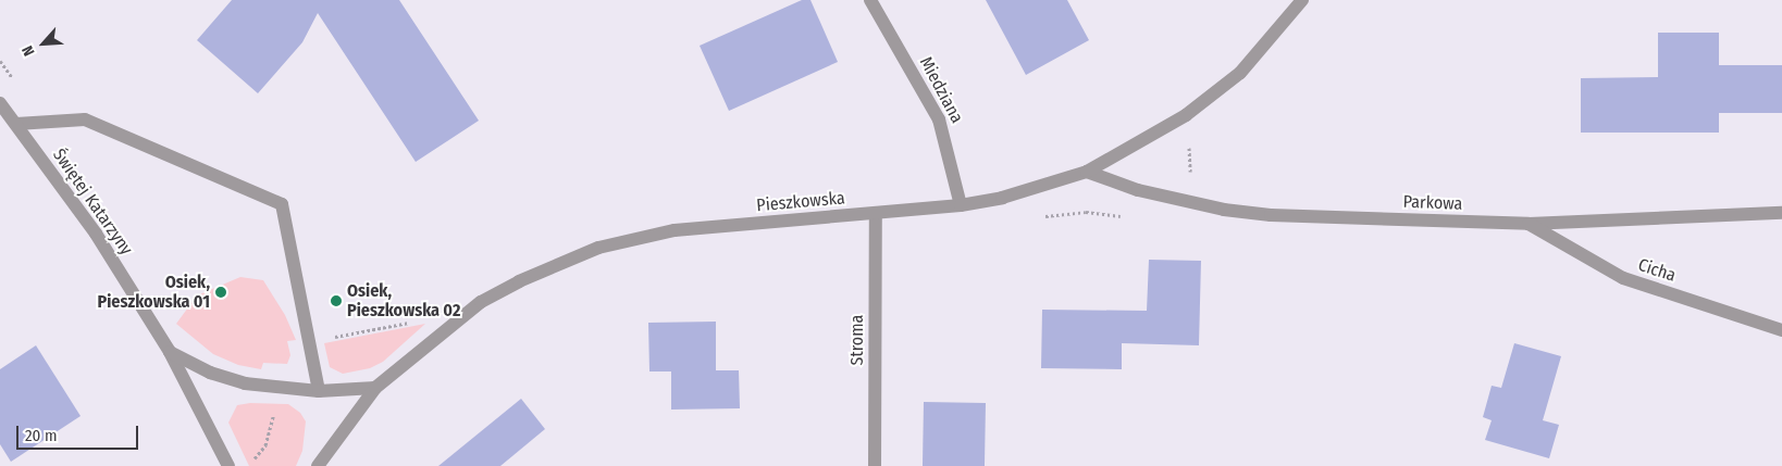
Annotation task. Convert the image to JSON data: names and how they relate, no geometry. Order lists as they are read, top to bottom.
{
  "streets": {
    "street": [
      "Miedziana",
      "Świętej Katarzyny",
      "Pieszkowska",
      "Parkowa",
      "Cicha",
      "Stroma"
    ]
  },
  "crossings": [
    ["Miedziana", "Pieszkowska"],
    ["Pieszkowska", "Parkowa"],
    ["Pieszkowska", "Stroma"],
    ["Parkowa", "Cicha"]
  ],
  "places": ["Osiek, Pieszkowska 01", "Osiek, Pieszkowska 02"],
  "scale_bar": "20 m",
  "north": "bottom left"
}
